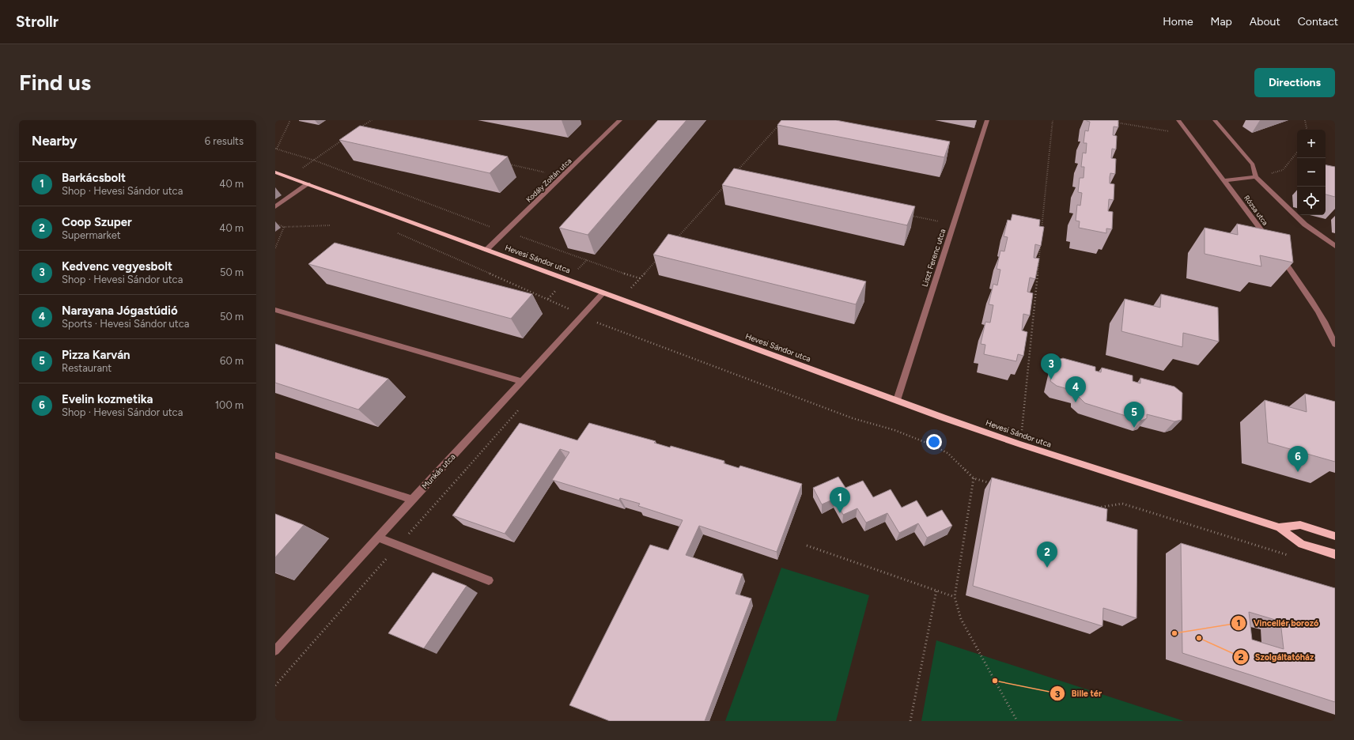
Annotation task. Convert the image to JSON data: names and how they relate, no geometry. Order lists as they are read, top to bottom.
{
  "streets": {
    "main road": ["Hevesi Sándor utca"],
    "street": [
      "Kodály Zoltán utca",
      "Rózsa utca",
      "Liszt Ferenc utca",
      "Munkás utca"
    ]
  },
  "crossings": [
    ["Kodály Zoltán utca", "Hevesi Sándor utca"],
    ["Liszt Ferenc utca", "Hevesi Sándor utca"],
    ["Hevesi Sándor utca", "Munkás utca"]
  ],
  "places": ["Vincellér borozó", "Szolgáltatóház", "Bille tér"],
  "page": {
    "header": "Strollr",
    "nav": [
      "Home",
      "Map",
      "About",
      "Contact"
    ],
    "buttons": "Directions",
    "title": "Find us",
    "heading": ["Nearby", "6 results"],
    "map_buttons": ["+", "−"],
    "list": [
      {
        "mark": "1",
        "name": "Barkácsbolt",
        "note": "Shop · Hevesi Sándor utca",
        "value": "40 m"
      },
      {
        "mark": "2",
        "name": "Coop Szuper",
        "note": "Supermarket",
        "value": "40 m"
      },
      {
        "mark": "3",
        "name": "Kedvenc vegyesbolt",
        "note": "Shop · Hevesi Sándor utca",
        "value": "50 m"
      },
      {
        "mark": "4",
        "name": "Narayana Jógastúdió",
        "note": "Sports · Hevesi Sándor utca",
        "value": "50 m"
      },
      {
        "mark": "5",
        "name": "Pizza Karván",
        "note": "Restaurant",
        "value": "60 m"
      },
      {
        "mark": "6",
        "name": "Evelin kozmetika",
        "note": "Shop · Hevesi Sándor utca",
        "value": "100 m"
      }
    ],
    "pins": [
      "3",
      "4",
      "5",
      "6",
      "1",
      "2"
    ]
  }
}
